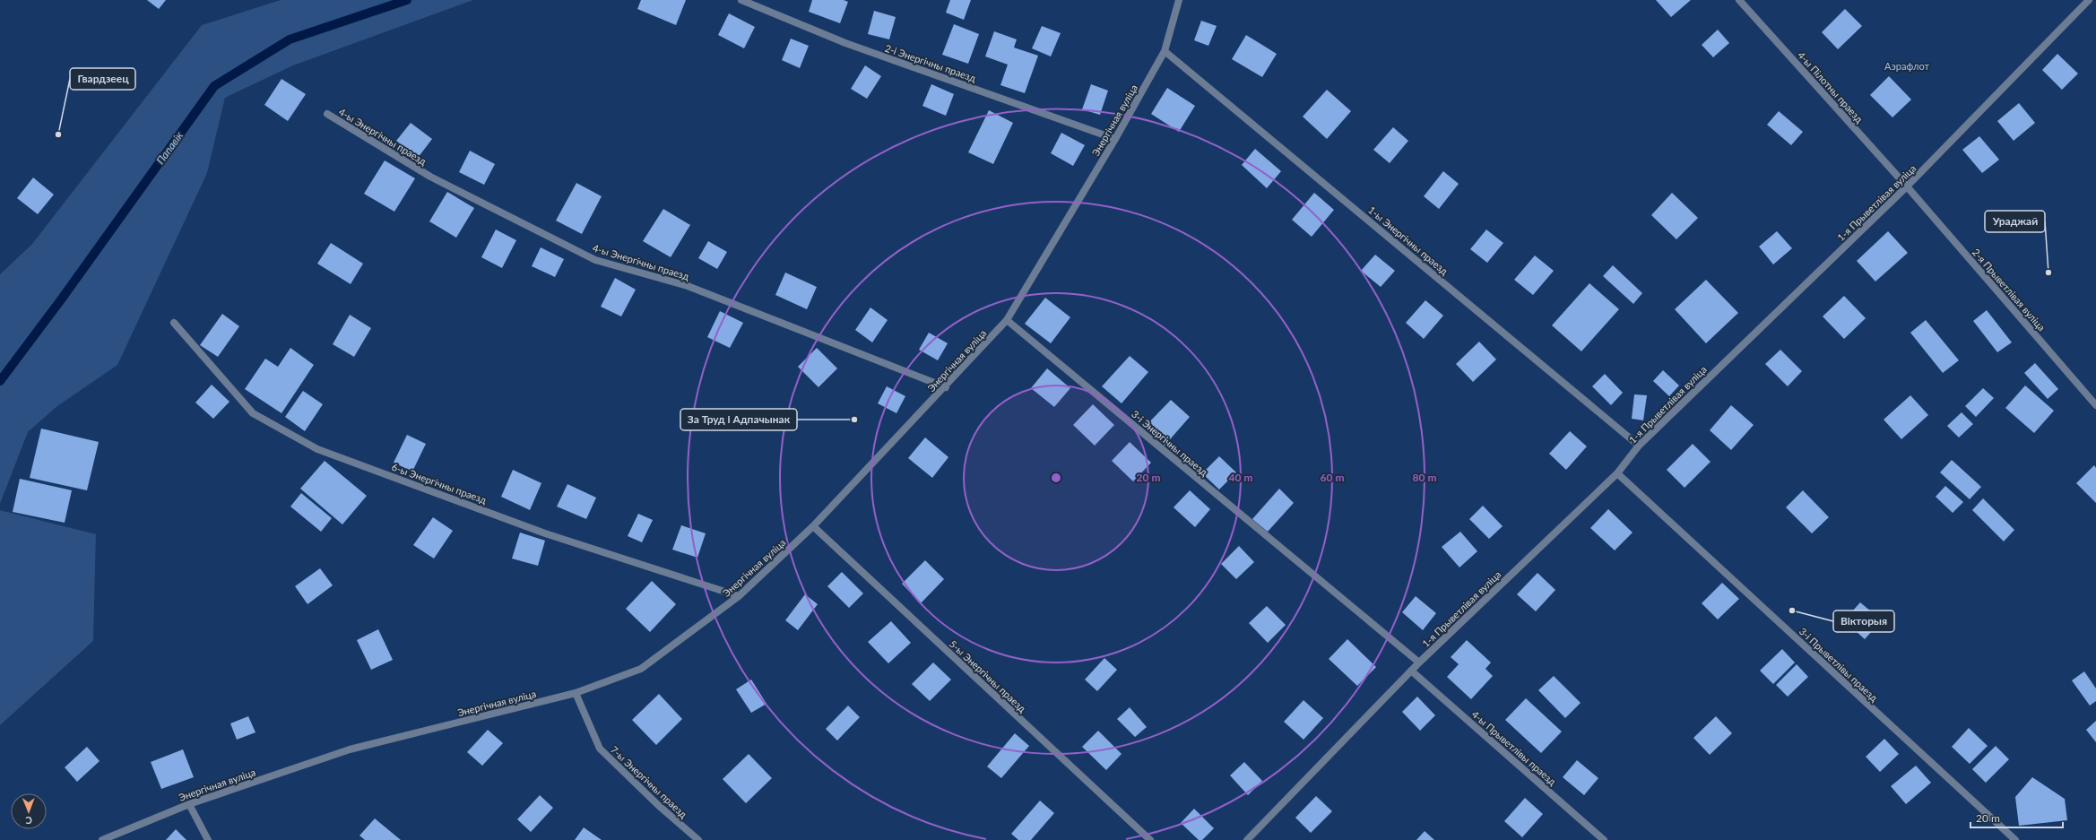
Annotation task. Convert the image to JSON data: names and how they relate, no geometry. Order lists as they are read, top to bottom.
{
  "streets": {
    "lane": [
      "2-і Энергічны праезд",
      "4-ы Пілотны праезд",
      "Энергічная вуліца",
      "4-ы Энергічны праезд",
      "1-я Прыветлівая вуліца",
      "1-ы Энергічны праезд",
      "2-я Прыветлівая вуліца",
      "3-і Энергічны праезд",
      "6-ы Энергічны праезд",
      "3-і Прыветлівы праезд",
      "5-ы Энергічны праезд",
      "4-ы Прыветлівы праезд",
      "7-ы Энергічны праезд"
    ]
  },
  "crossings": [
    ["2-і Энергічны праезд", "Энергічная вуліца"],
    ["4-ы Пілотны праезд", "1-я Прыветлівая вуліца"],
    ["4-ы Пілотны праезд", "2-я Прыветлівая вуліца"],
    ["Энергічная вуліца", "4-ы Энергічны праезд"],
    ["Энергічная вуліца", "1-ы Энергічны праезд"],
    ["Энергічная вуліца", "3-і Энергічны праезд"],
    ["Энергічная вуліца", "6-ы Энергічны праезд"],
    ["Энергічная вуліца", "5-ы Энергічны праезд"],
    ["Энергічная вуліца", "7-ы Энергічны праезд"],
    ["1-я Прыветлівая вуліца", "1-ы Энергічны праезд"],
    ["1-я Прыветлівая вуліца", "2-я Прыветлівая вуліца"],
    ["1-я Прыветлівая вуліца", "3-і Энергічны праезд"],
    ["1-я Прыветлівая вуліца", "3-і Прыветлівы праезд"],
    ["1-я Прыветлівая вуліца", "4-ы Прыветлівы праезд"]
  ],
  "water": ["Папавік"],
  "parks": ["Аэрафлот"],
  "places": [
    "Гвардзеец",
    "Ураджай",
    "За Труд і Адпачынак",
    "Вікторыя"
  ],
  "scale_bar": "20 m",
  "north": "bottom",
  "rings": [
    "20 m",
    "40 m",
    "60 m",
    "80 m"
  ]
}
